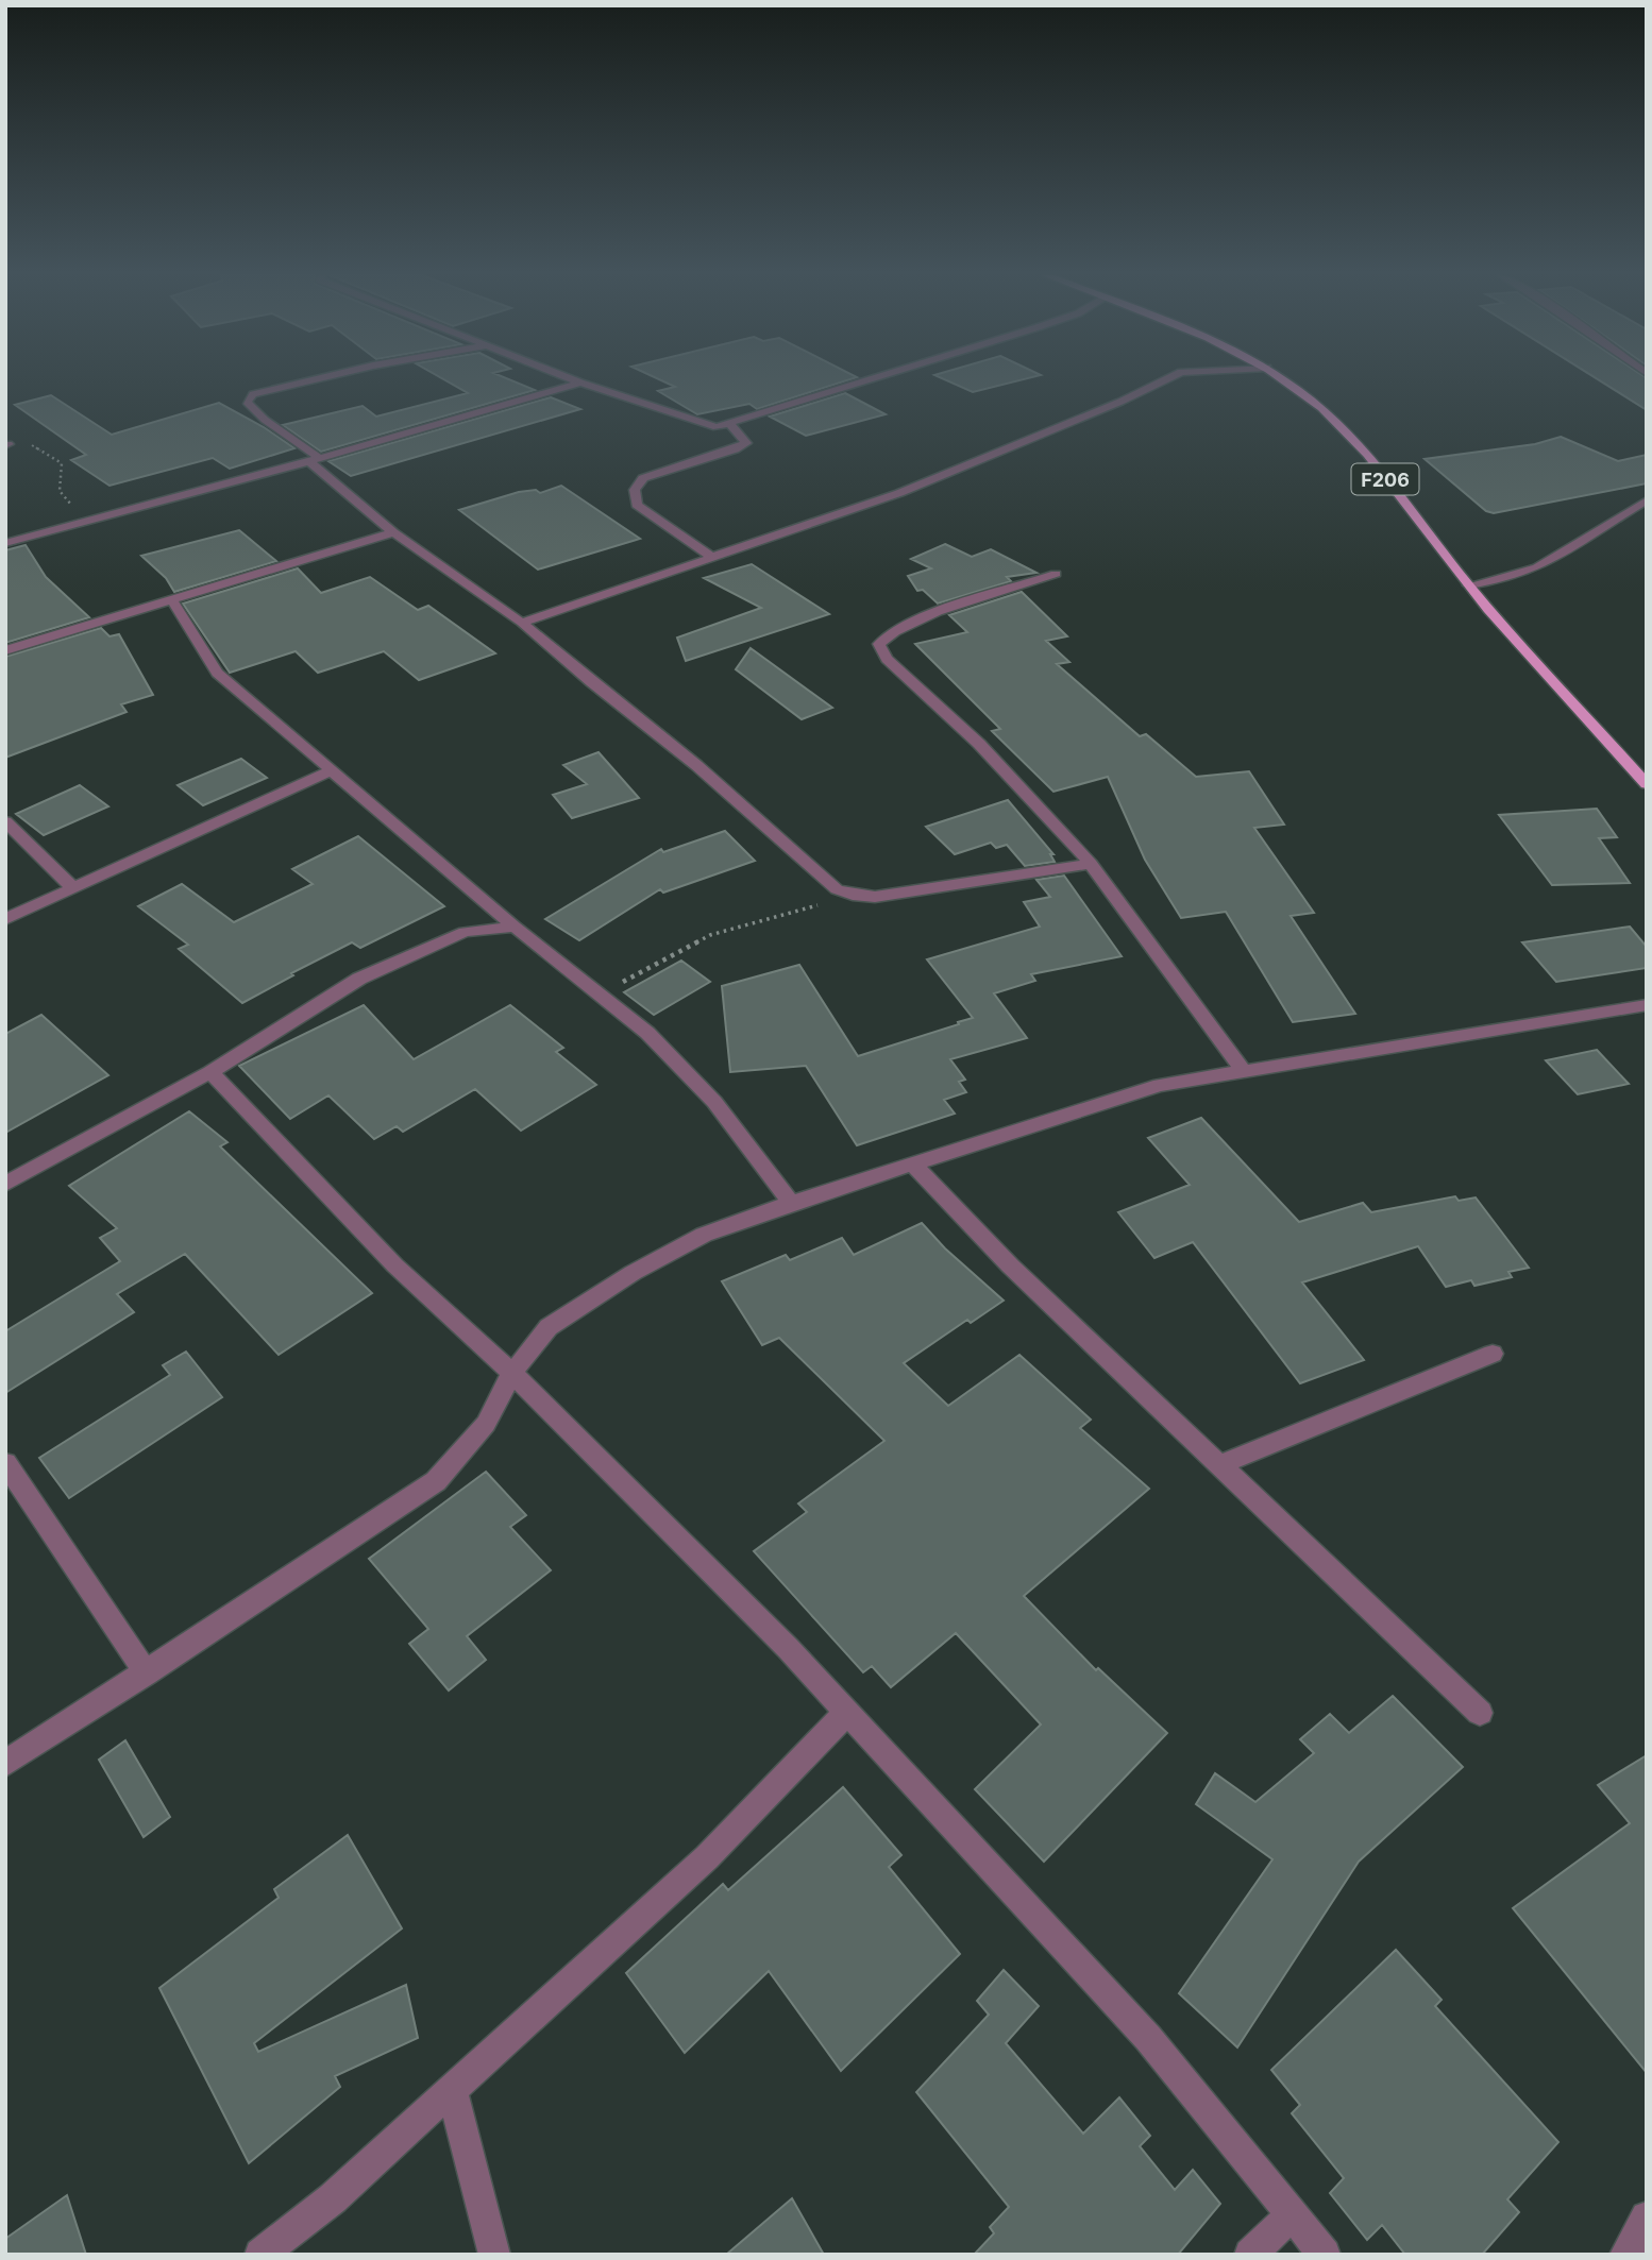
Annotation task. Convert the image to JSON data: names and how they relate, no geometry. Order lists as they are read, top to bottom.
{
  "streets": {
    "main road": ["F206"]
  }
}
